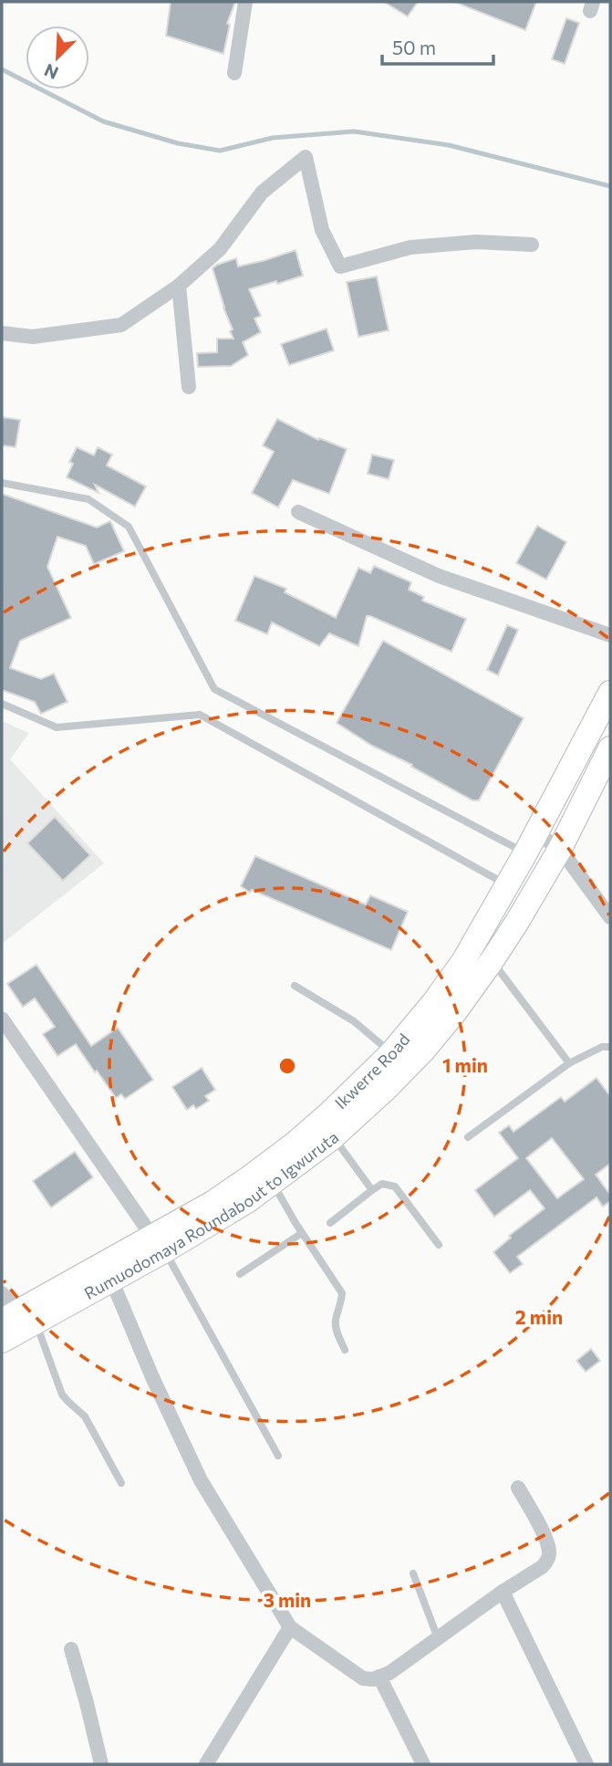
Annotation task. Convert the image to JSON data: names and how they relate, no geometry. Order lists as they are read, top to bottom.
{
  "streets": {
    "main road": ["Ikwerre Road", "Rumuodomaya Roundabout to Igwuruta"]
  },
  "crossings": [
    ["Ikwerre Road", "Rumuodomaya Roundabout to Igwuruta"]
  ],
  "scale_bar": "50 m",
  "north": "bottom left",
  "rings": ["1 min", "2 min", "3 min"]
}
